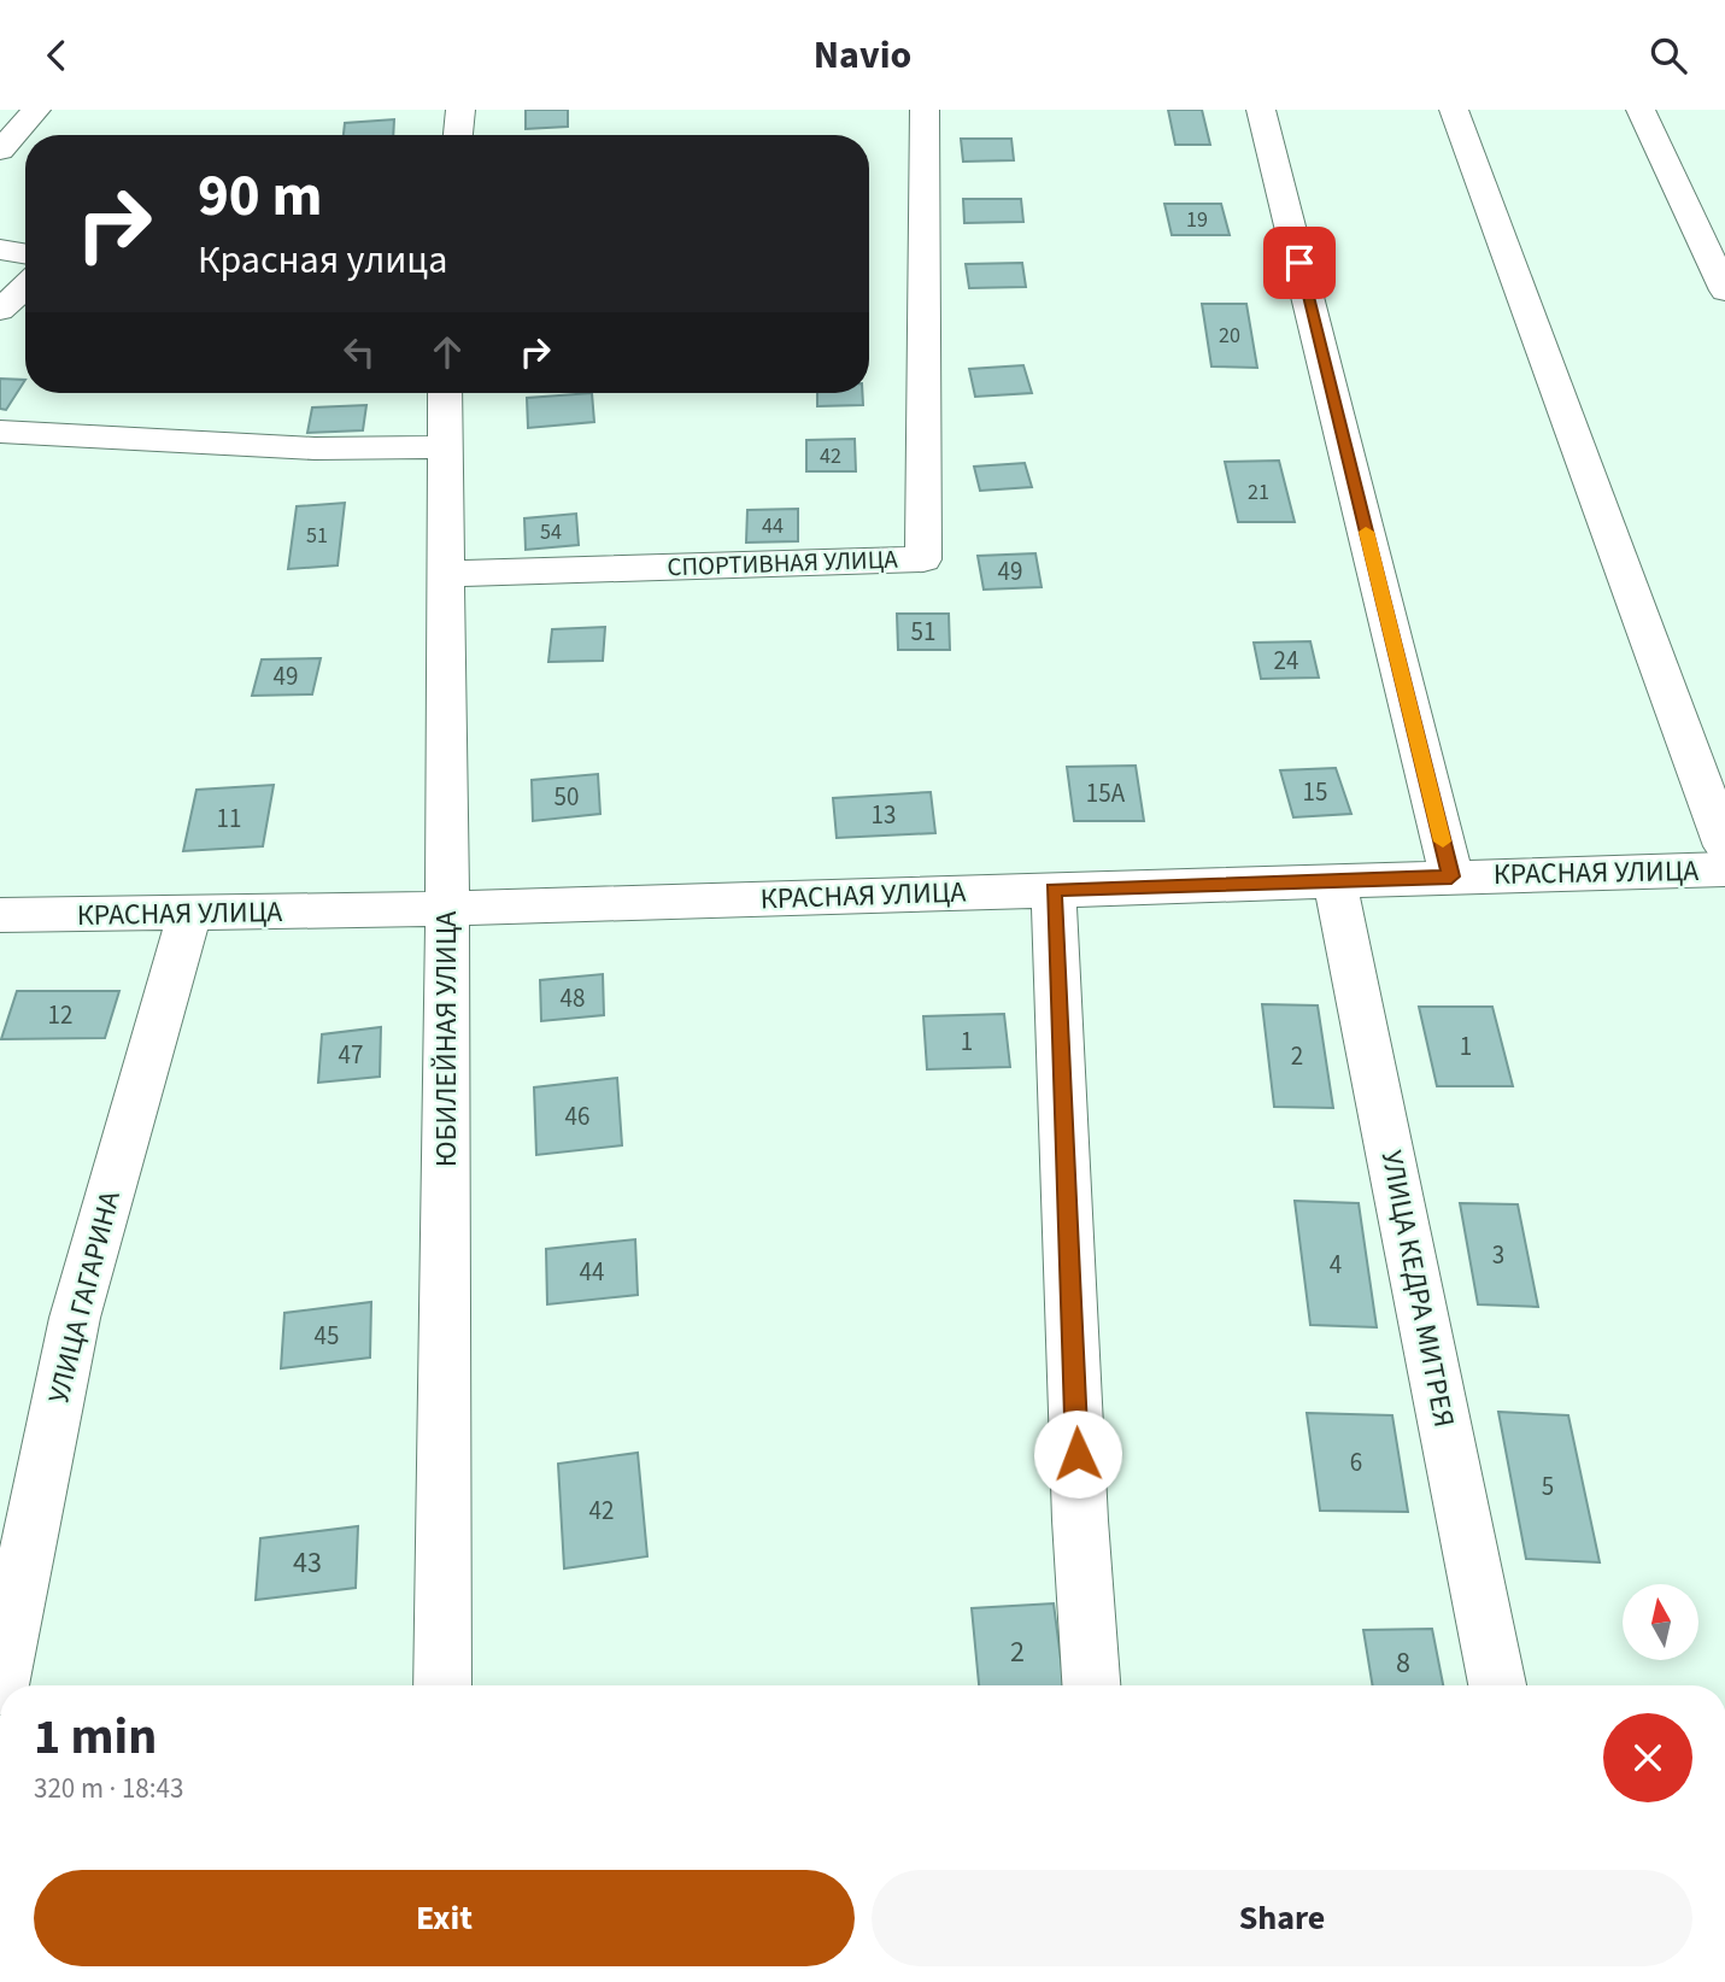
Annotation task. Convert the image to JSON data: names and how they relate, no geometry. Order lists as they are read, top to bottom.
{
  "streets": {
    "main road": [
      "СПОРТИВНАЯ УЛИЦА",
      "КРАСНАЯ УЛИЦА",
      "ЮБИЛЕЙНАЯ УЛИЦА",
      "УЛИЦА КЕДРА МИТРЕЯ",
      "УЛИЦА ГАГАРИНА"
    ]
  },
  "crossings": [
    ["СПОРТИВНАЯ УЛИЦА", "ЮБИЛЕЙНАЯ УЛИЦА"],
    ["КРАСНАЯ УЛИЦА", "ЮБИЛЕЙНАЯ УЛИЦА"],
    ["КРАСНАЯ УЛИЦА", "УЛИЦА КЕДРА МИТРЕЯ"],
    ["КРАСНАЯ УЛИЦА", "УЛИЦА ГАГАРИНА"]
  ],
  "house_numbers": [
    "19",
    "20",
    "42",
    "21",
    "44",
    "54",
    "51",
    "49",
    "51",
    "24",
    "49",
    "15",
    "15А",
    "50",
    "13",
    "11",
    "48",
    "12",
    "1",
    "1",
    "47",
    "2",
    "46",
    "3",
    "4",
    "44",
    "45",
    "6",
    "5",
    "42",
    "43",
    "2",
    "8"
  ],
  "north": "top",
  "page": {
    "header": "Navio",
    "turn": ["90 m", "Красная улица"],
    "heading": ["1 min", "320 m · 18:43"],
    "buttons": ["Exit", "Share"]
  }
}
